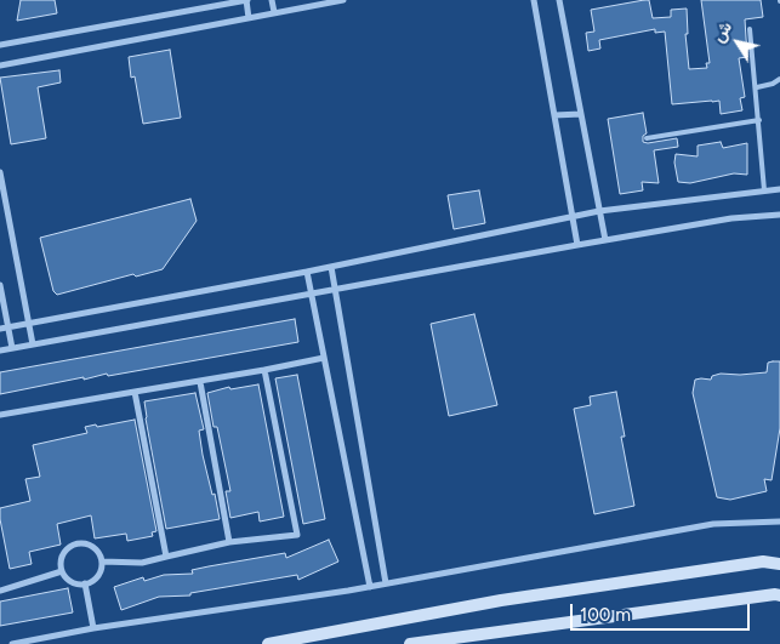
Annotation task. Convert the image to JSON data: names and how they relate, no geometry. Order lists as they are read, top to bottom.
{
  "scale_bar": "100 m",
  "north": "top left"
}
